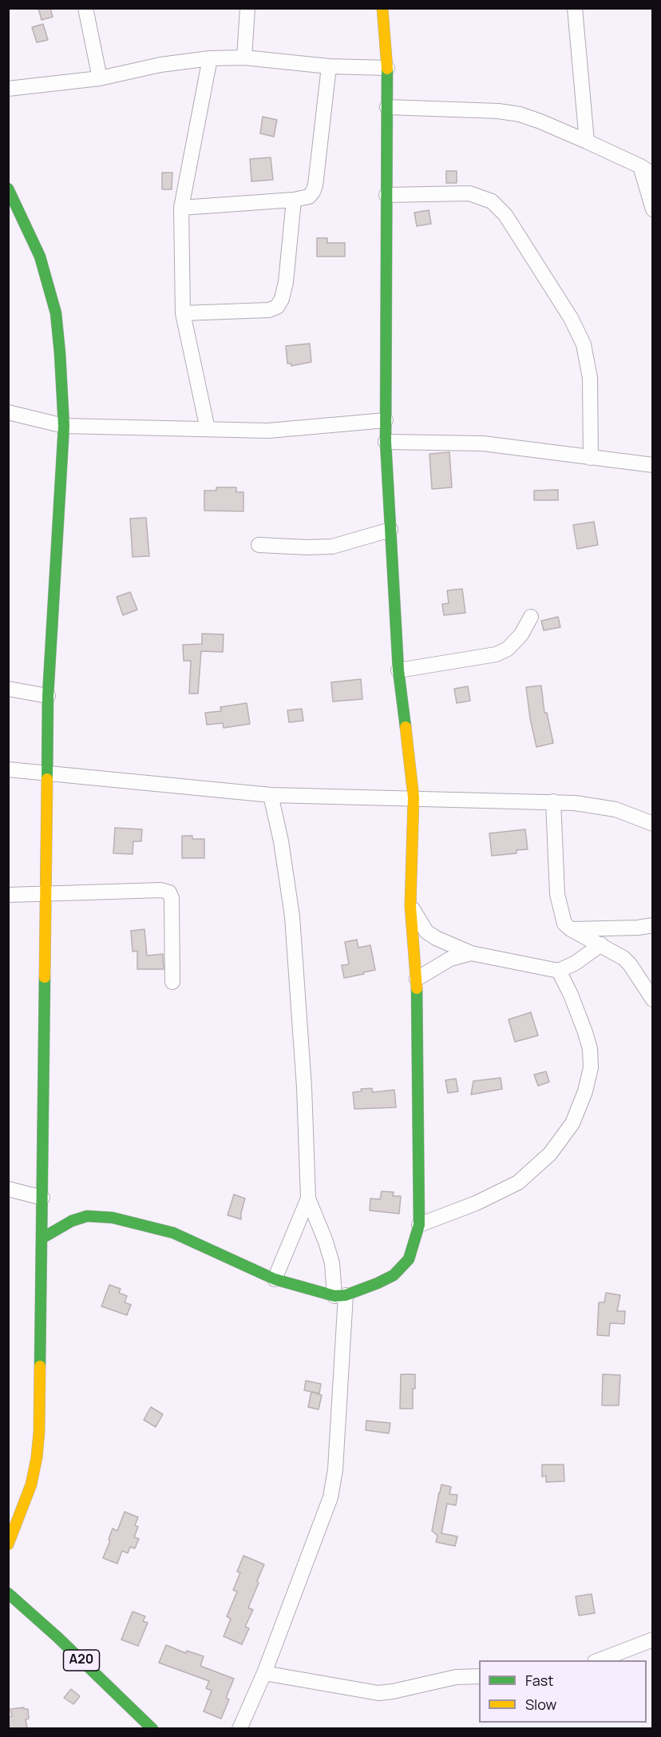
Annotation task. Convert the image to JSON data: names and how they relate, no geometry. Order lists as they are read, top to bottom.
{
  "streets": {
    "street": ["A20"]
  },
  "legend": ["Fast", "Slow"]
}
